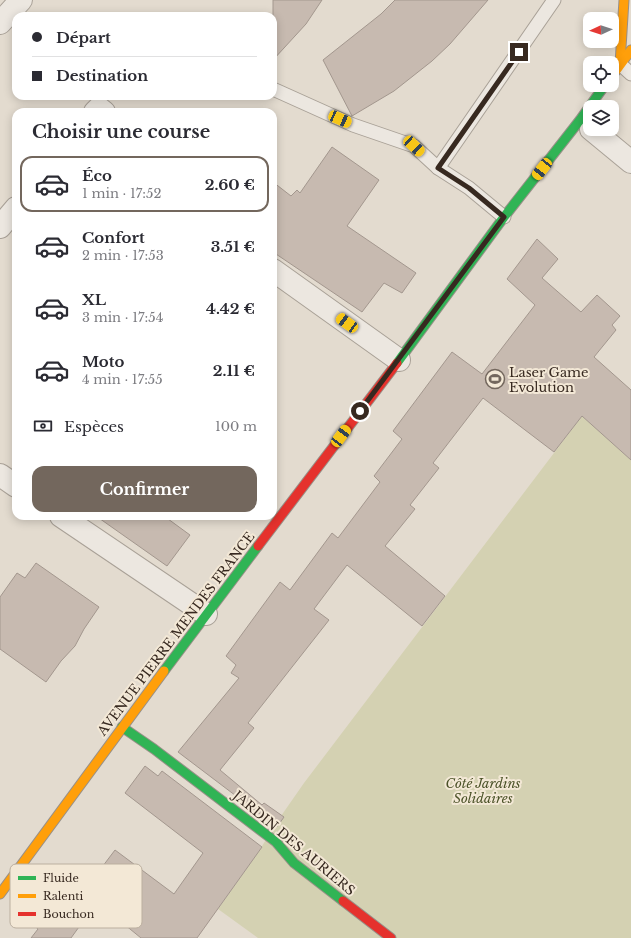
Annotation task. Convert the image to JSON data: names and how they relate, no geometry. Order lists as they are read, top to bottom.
{
  "streets": {
    "main road": ["AVENUE PIERRE MENDES FRANCE", "JARDIN DES AURIERS"]
  },
  "crossings": [
    ["AVENUE PIERRE MENDES FRANCE", "JARDIN DES AURIERS"]
  ],
  "parks": ["Côté Jardins Solidaires"],
  "places": {
    "sports": ["Laser Game Evolution"]
  },
  "legend": ["Fluide", "Ralenti", "Bouchon"],
  "north": "left",
  "page": {
    "banner": ["Départ", "Destination"],
    "heading": "Choisir une course",
    "list": [
      {
        "name": "Éco",
        "note": "1 min · 17:52",
        "value": "2.60 €"
      },
      {
        "name": "Confort",
        "note": "2 min · 17:53",
        "value": "3.51 €"
      },
      {
        "name": "XL",
        "note": "3 min · 17:54",
        "value": "4.42 €"
      },
      {
        "name": "Moto",
        "note": "4 min · 17:55",
        "value": "2.11 €"
      }
    ],
    "pay": ["Espèces", "100 m"],
    "buttons": "Confirmer"
  }
}
